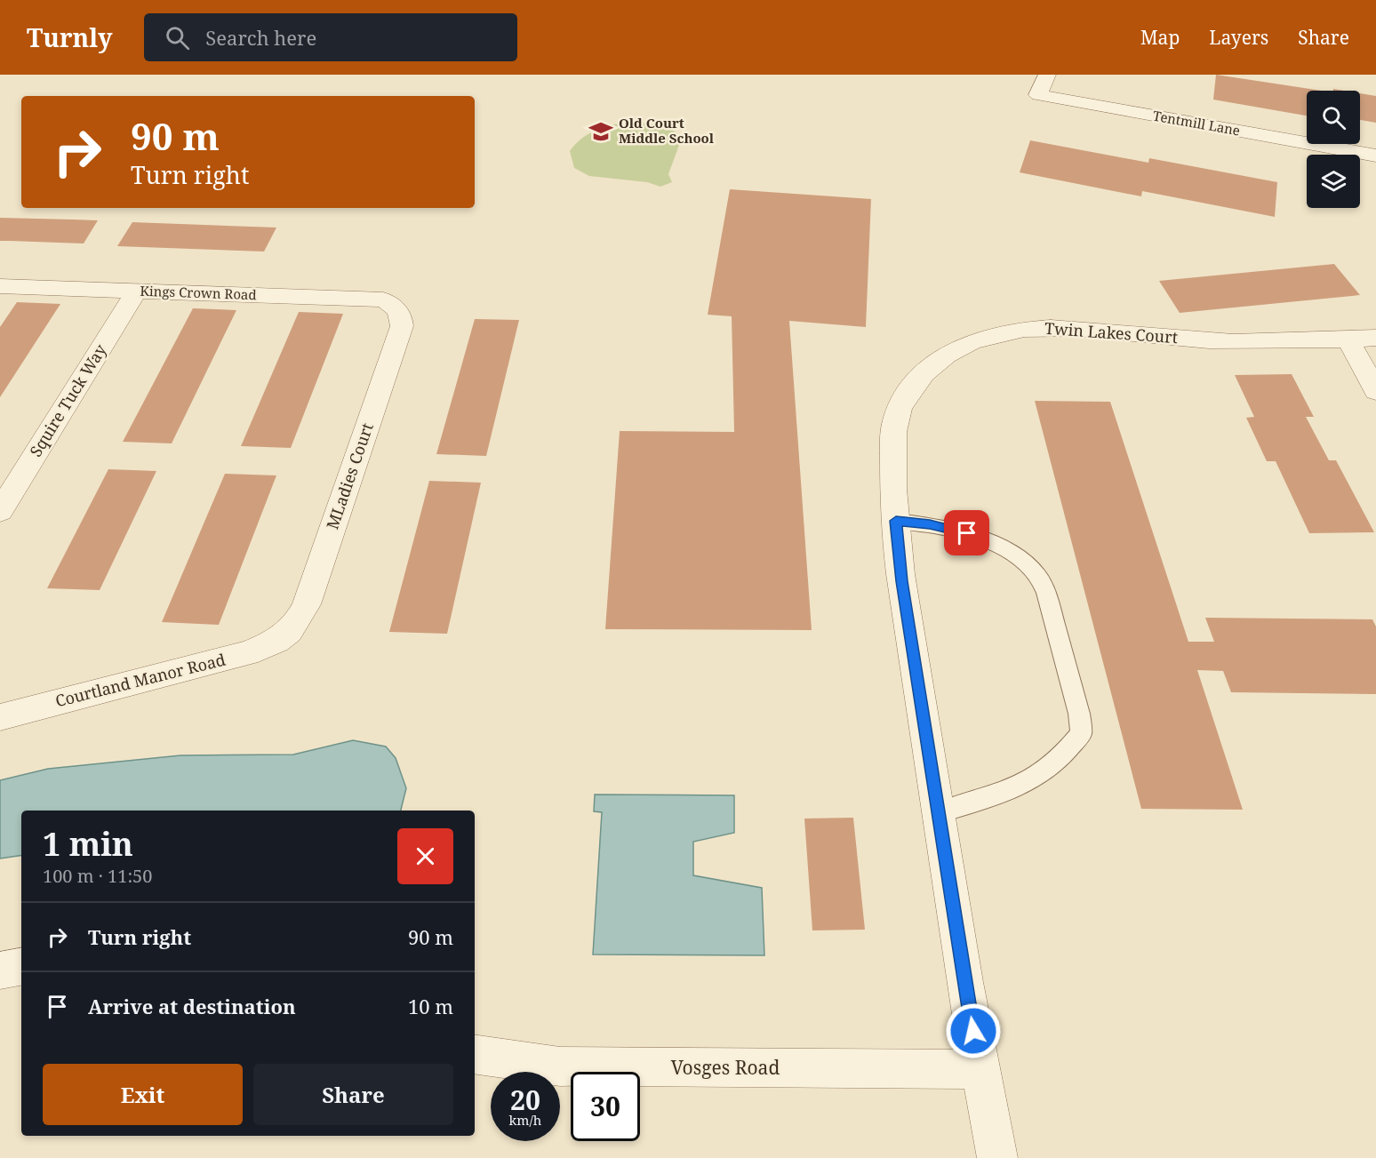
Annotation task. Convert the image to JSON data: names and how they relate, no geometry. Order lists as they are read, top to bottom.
{
  "streets": {
    "street": [
      "Tentmill Lane",
      "Kings Crown Road",
      "Twin Lakes Court",
      "Squire Tuck Way",
      "MLadies Court",
      "Courtland Manor Road",
      "Vosges Road"
    ]
  },
  "crossings": [
    ["Kings Crown Road", "Squire Tuck Way"],
    ["Kings Crown Road", "MLadies Court"],
    ["Twin Lakes Court", "Vosges Road"],
    ["MLadies Court", "Courtland Manor Road"]
  ],
  "places": {
    "school or university": ["Old Court Middle School"]
  },
  "page": {
    "header": "Turnly",
    "search": "Search here",
    "nav": ["Map", "Layers", "Share"],
    "turn": ["90 m", "Turn right"],
    "heading": ["1 min", "100 m · 11:50"],
    "list": [
      {
        "name": "Turn right",
        "value": "90 m"
      },
      {
        "name": "Arrive at destination",
        "value": "10 m"
      }
    ],
    "buttons": ["Exit", "Share"],
    "speed": "20 km/h",
    "limit": "30"
  }
}
